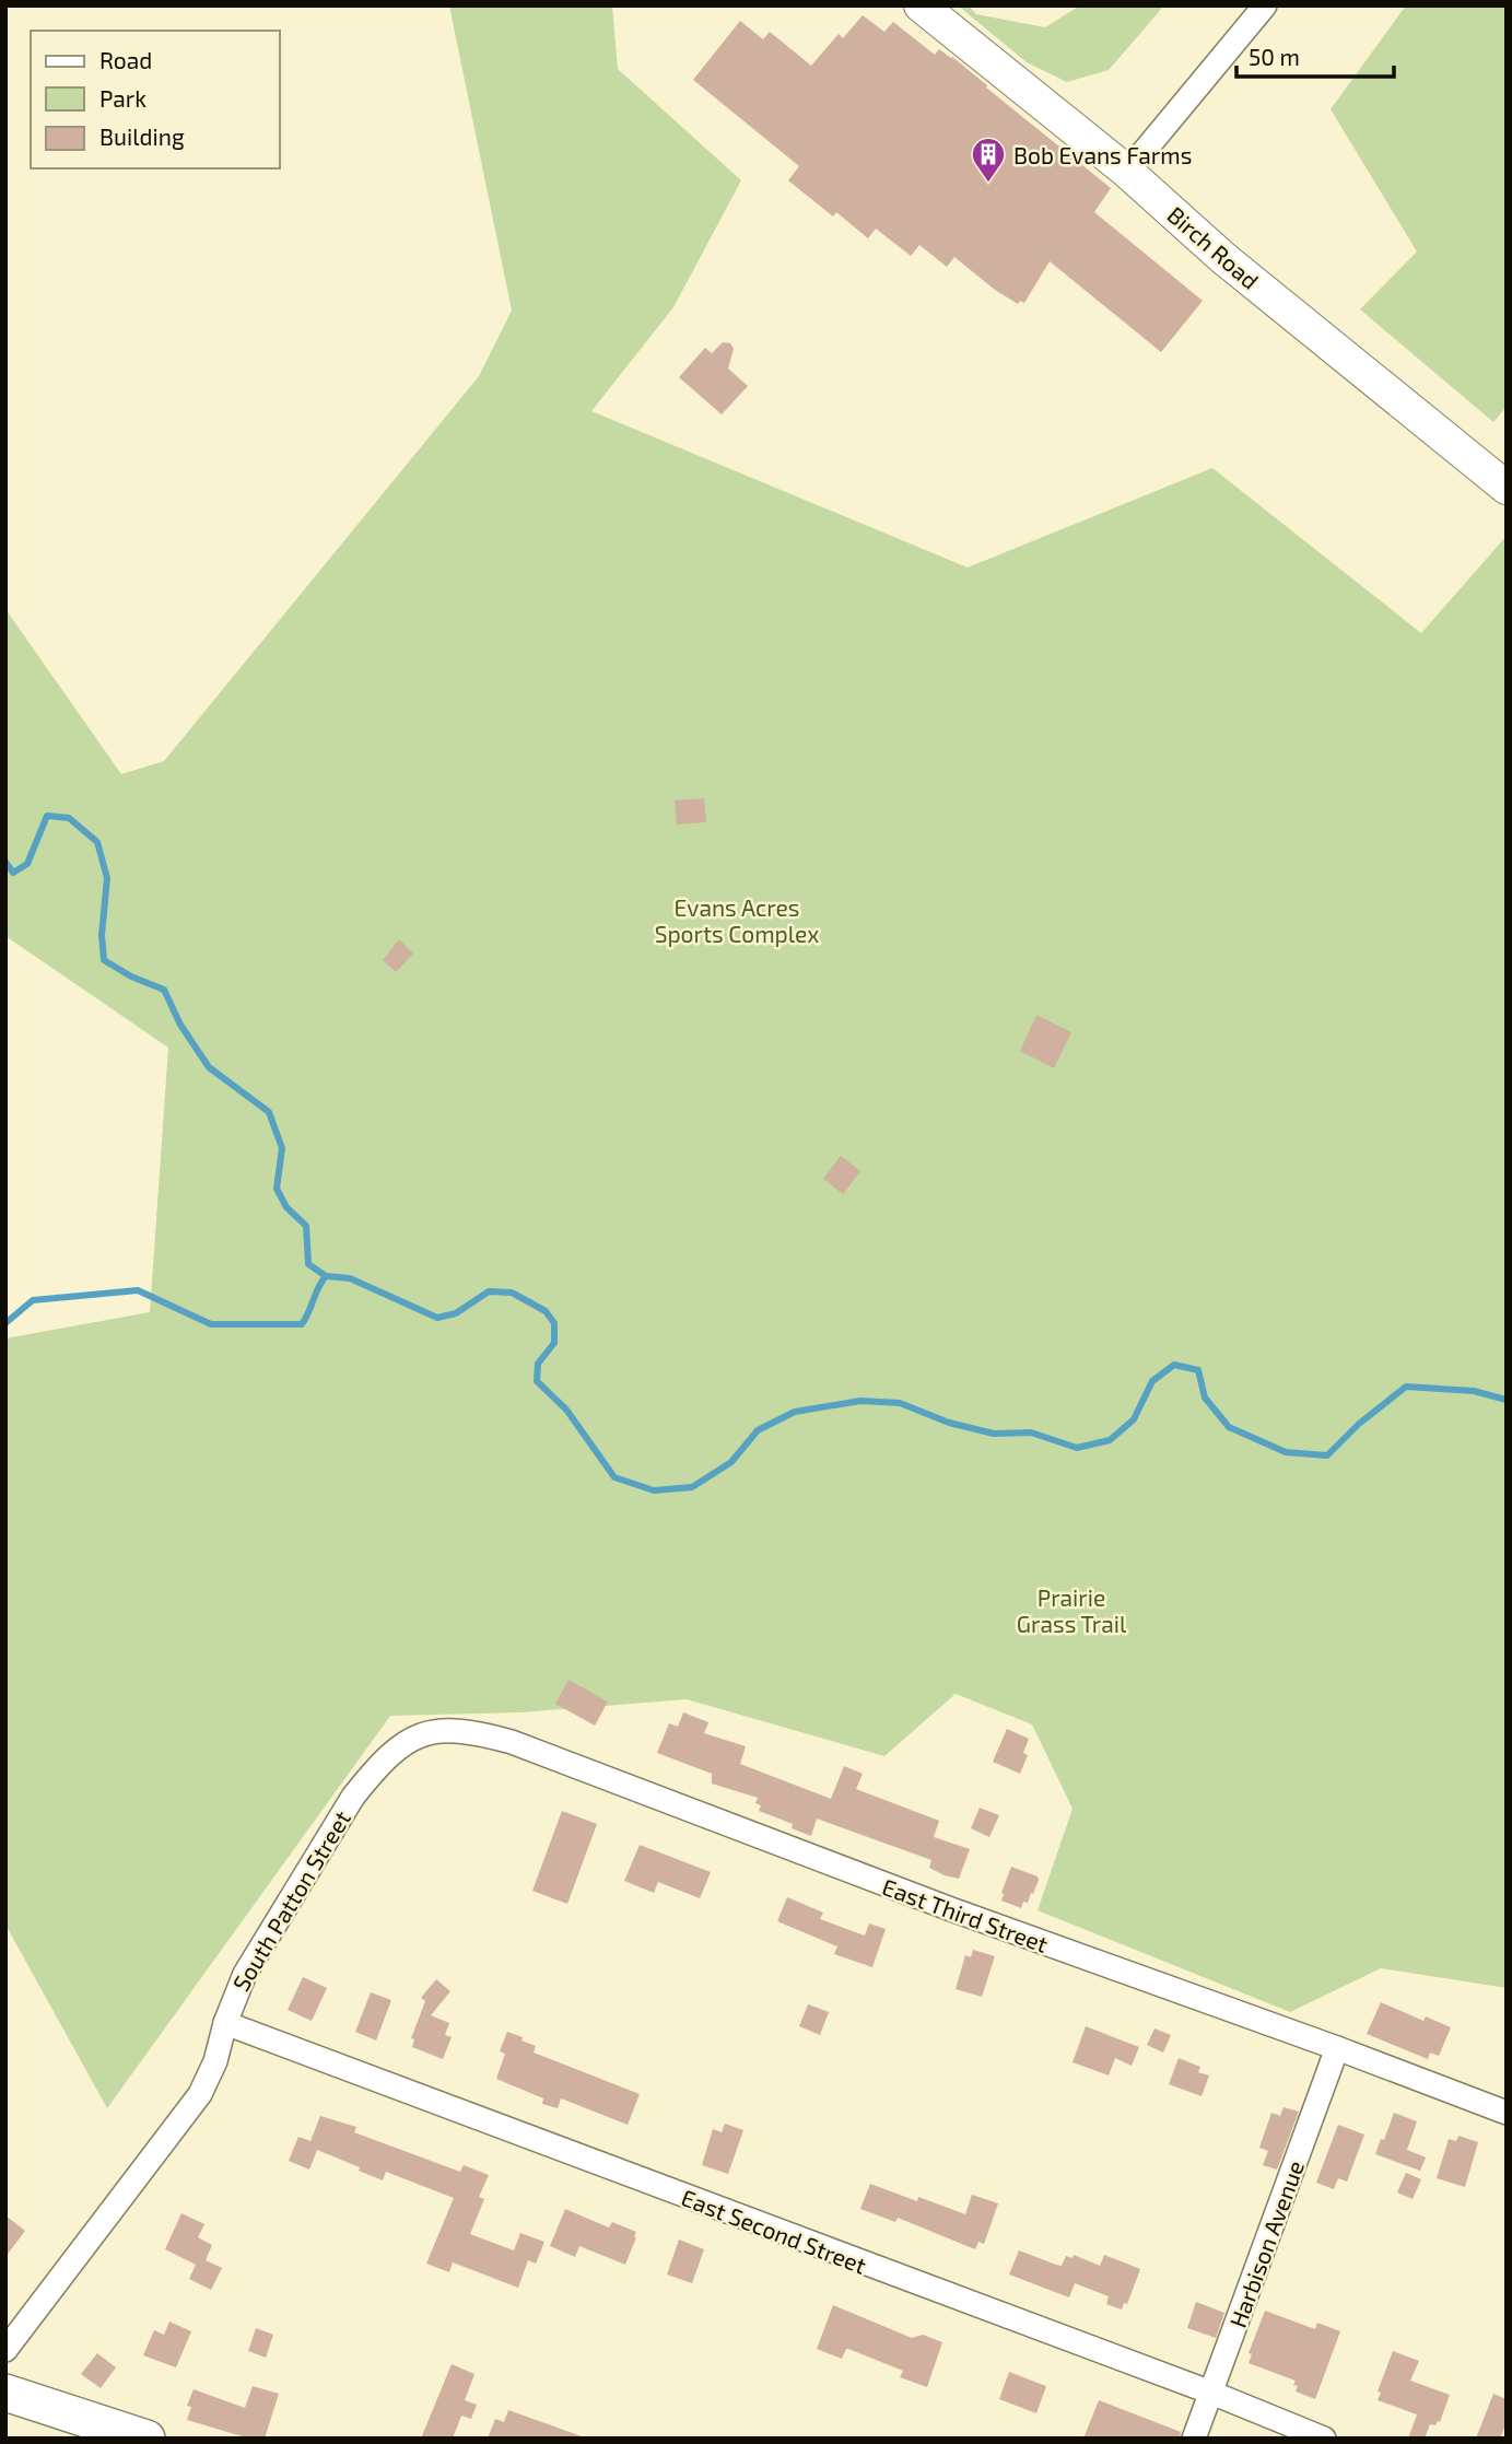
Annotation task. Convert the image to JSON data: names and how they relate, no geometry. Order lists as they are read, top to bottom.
{
  "streets": {
    "street": [
      "Birch Road",
      "South Patton Street",
      "East Third Street",
      "East Second Street",
      "Harbison Avenue"
    ]
  },
  "crossings": [
    ["South Patton Street", "East Third Street"],
    ["South Patton Street", "East Second Street"],
    ["East Third Street", "Harbison Avenue"],
    ["East Second Street", "Harbison Avenue"]
  ],
  "parks": ["Evans Acres Sports Complex", "Prairie Grass Trail"],
  "places": {
    "building": ["Bob Evans Farms"]
  },
  "legend": ["Road", "Park", "Building"],
  "scale_bar": "50 m"
}
